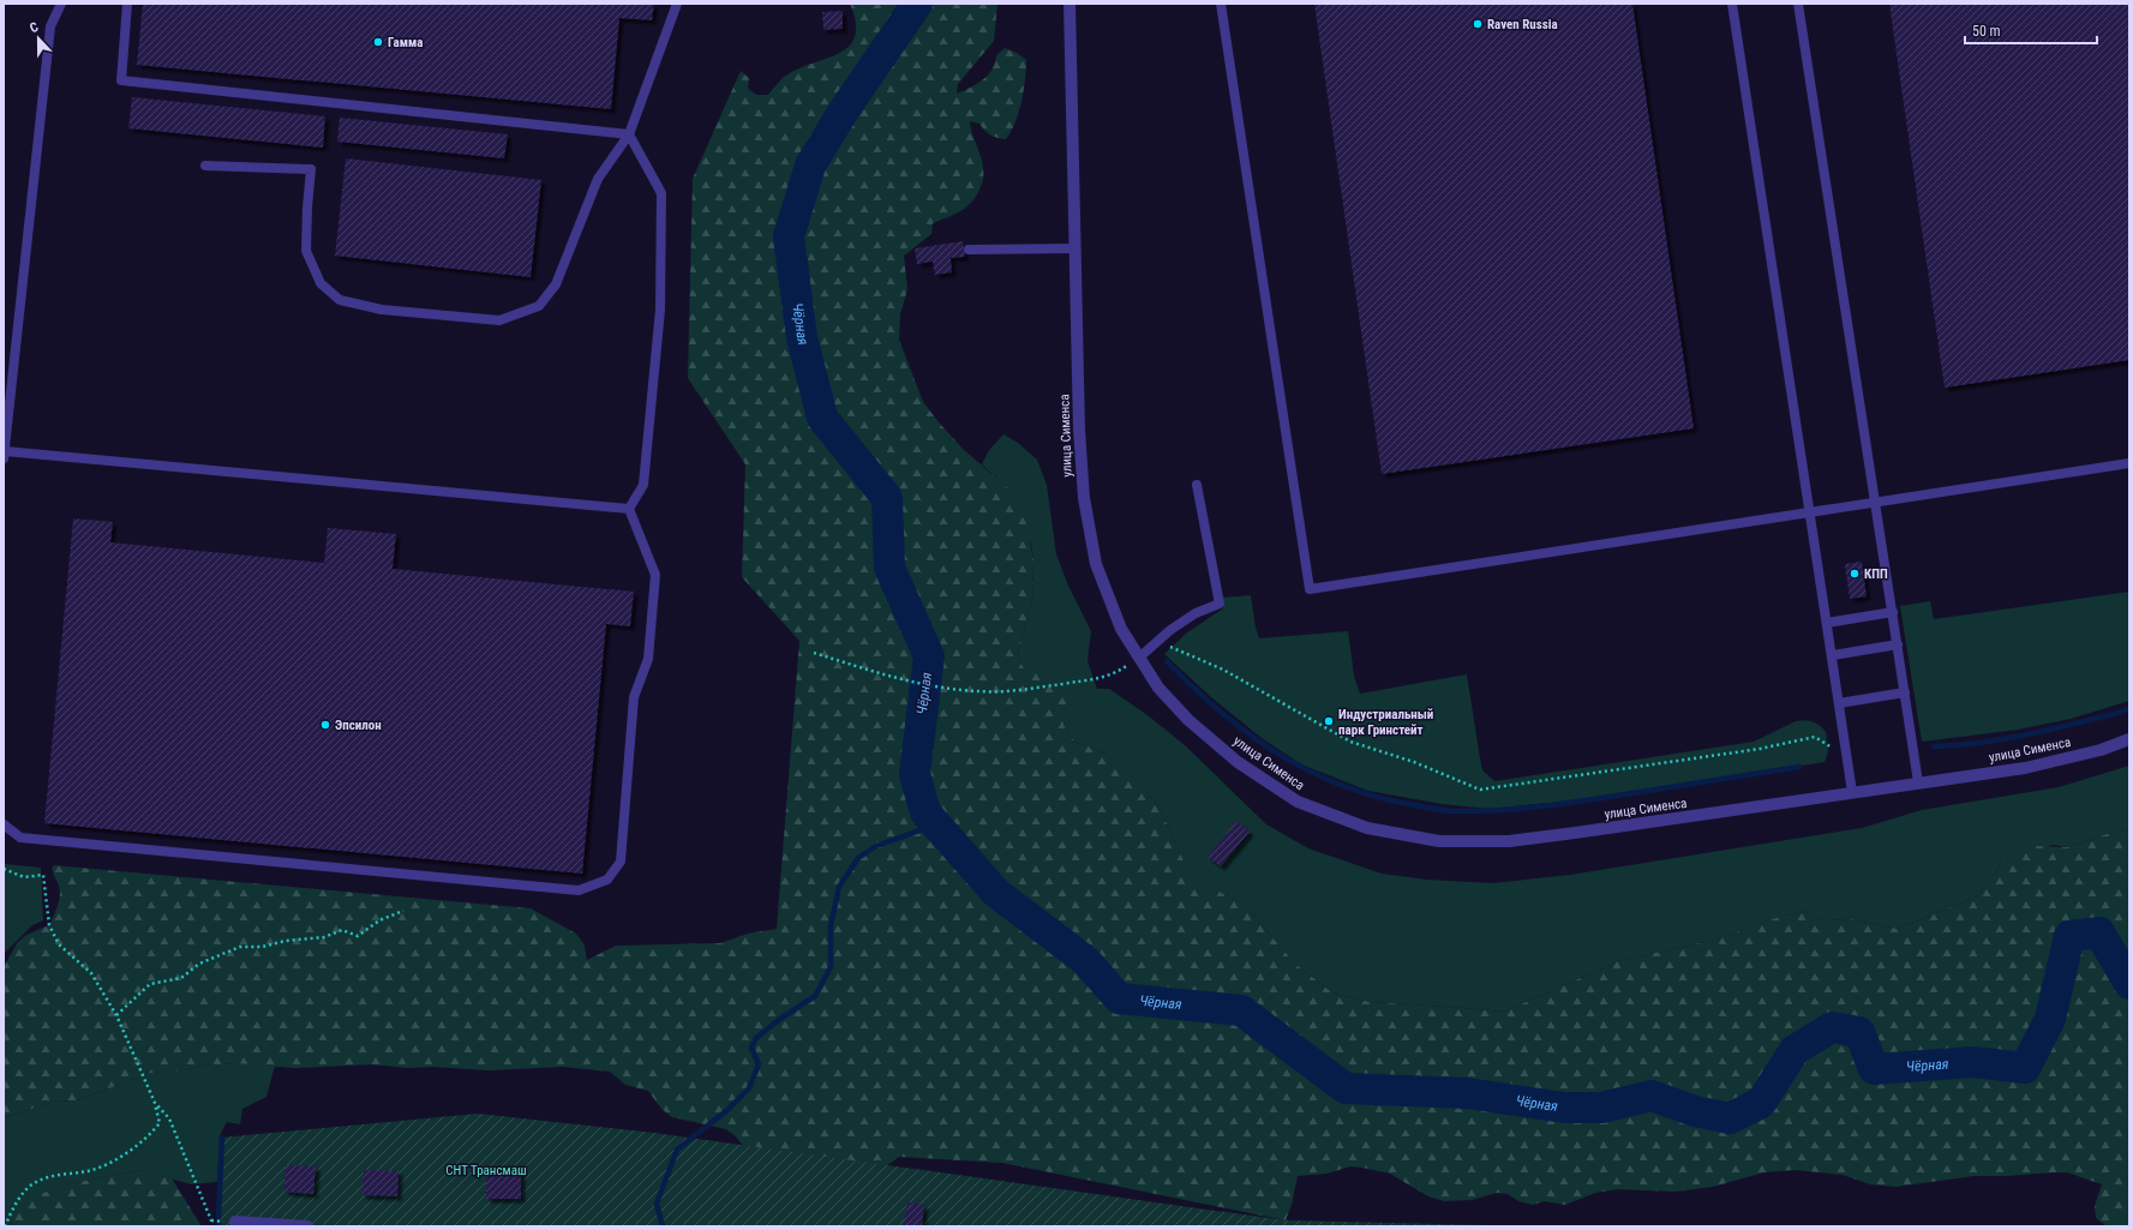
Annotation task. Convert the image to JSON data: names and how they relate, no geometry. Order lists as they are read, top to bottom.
{
  "streets": {
    "street": ["улица Сименса"]
  },
  "water": ["Чёрная"],
  "parks": ["СНТ Трансмаш"],
  "places": [
    "Raven Russia",
    "Гамма",
    "КПП",
    "Индустриальный парк Гринстейт",
    "Эпсилон"
  ],
  "scale_bar": "50 m",
  "north": "top"
}
